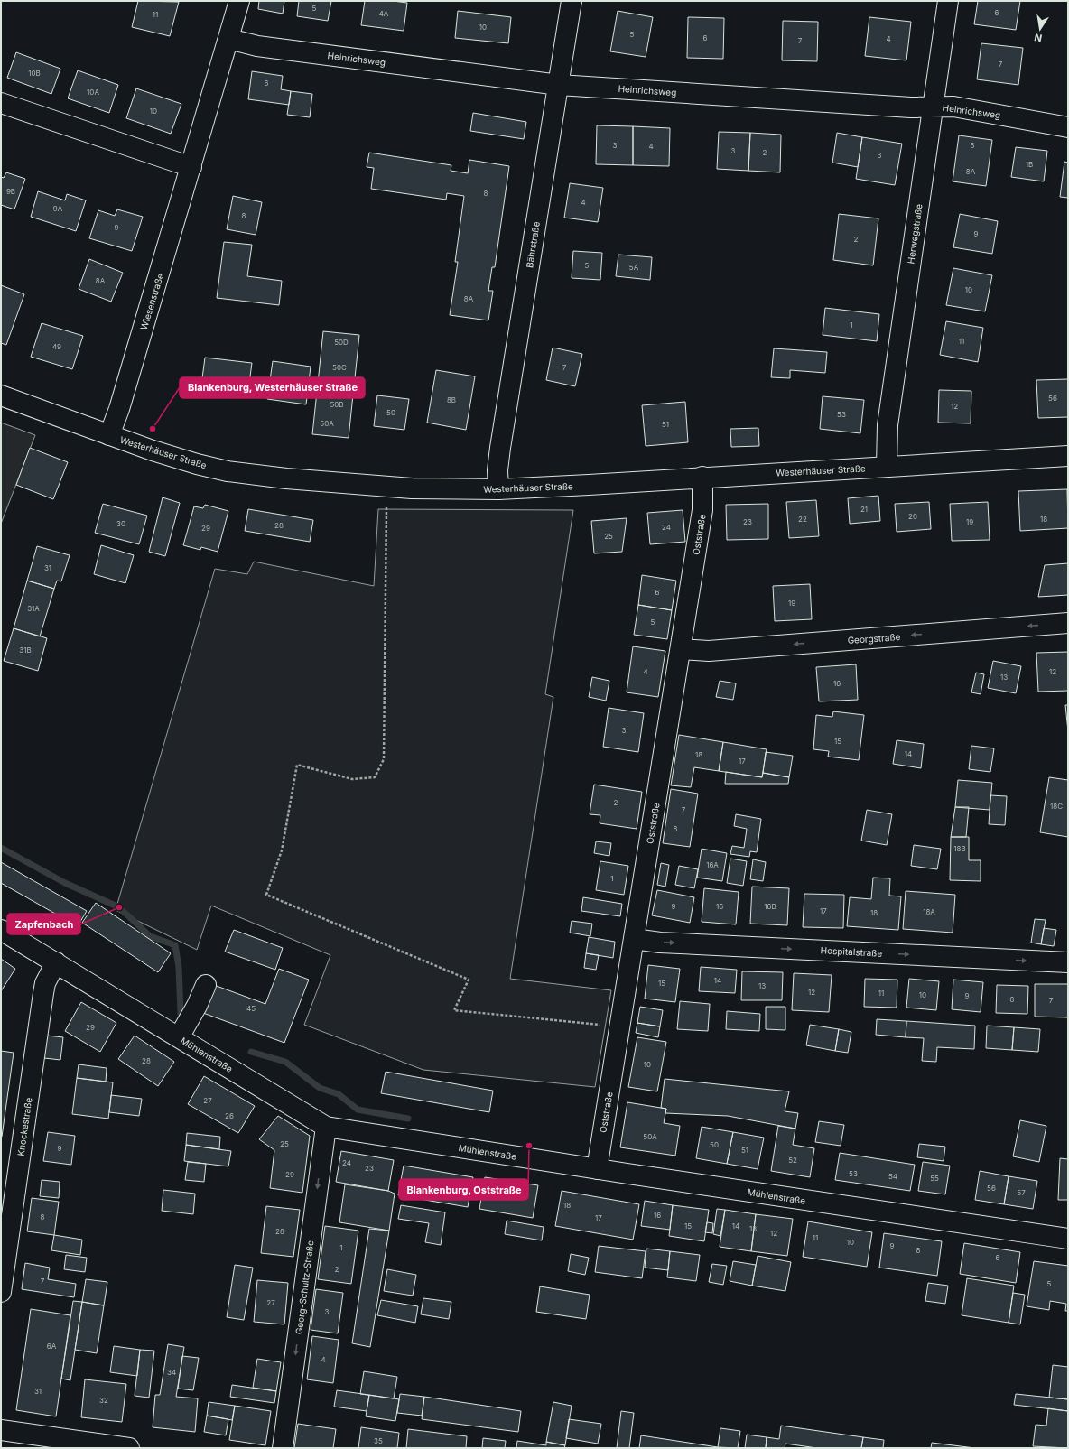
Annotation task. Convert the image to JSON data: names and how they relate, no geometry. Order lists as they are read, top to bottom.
{
  "streets": {
    "street": [
      "Heinrichsweg",
      "Herwegstraße",
      "Bährstraße",
      "Wiesenstraße",
      "Westerhäuser Straße",
      "Oststraße",
      "Georgstraße",
      "Hospitalstraße",
      "Mühlenstraße",
      "Knockestraße",
      "Georg-Schultz-Straße"
    ]
  },
  "crossings": [
    ["Heinrichsweg", "Herwegstraße"],
    ["Heinrichsweg", "Bährstraße"],
    ["Heinrichsweg", "Wiesenstraße"],
    ["Herwegstraße", "Westerhäuser Straße"],
    ["Bährstraße", "Westerhäuser Straße"],
    ["Wiesenstraße", "Westerhäuser Straße"],
    ["Westerhäuser Straße", "Oststraße"],
    ["Oststraße", "Georgstraße"],
    ["Oststraße", "Hospitalstraße"],
    ["Oststraße", "Mühlenstraße"],
    ["Mühlenstraße", "Knockestraße"],
    ["Mühlenstraße", "Georg-Schultz-Straße"]
  ],
  "one_way": ["Georgstraße", "Hospitalstraße", "Georg-Schultz-Straße"],
  "places": ["Blankenburg, Westerhäuser Straße", "Zapfenbach", "Blankenburg, Oststraße"],
  "house_numbers": [
    "5",
    "6",
    "4A",
    "11",
    "10",
    "5",
    "6",
    "4",
    "7",
    "7",
    "10B",
    "6",
    "10A",
    "10",
    "3",
    "8",
    "4",
    "3",
    "2",
    "3",
    "1B",
    "8A",
    "9B",
    "8",
    "4",
    "9A",
    "8",
    "9",
    "9",
    "2",
    "5",
    "5A",
    "8A",
    "10",
    "8A",
    "1",
    "11",
    "50D",
    "49",
    "50C",
    "7",
    "56",
    "8B",
    "50B",
    "12",
    "50",
    "53",
    "50A",
    "51",
    "21",
    "20",
    "22",
    "18",
    "23",
    "19",
    "30",
    "28",
    "24",
    "29",
    "25",
    "31",
    "6",
    "19",
    "31A",
    "5",
    "31B",
    "4",
    "12",
    "13",
    "16",
    "3",
    "15",
    "14",
    "18",
    "17",
    "2",
    "18C",
    "7",
    "8",
    "18B",
    "16A",
    "1",
    "9",
    "16",
    "16B",
    "17",
    "18A",
    "18",
    "14",
    "15",
    "13",
    "12",
    "11",
    "10",
    "9",
    "8",
    "7",
    "45",
    "29",
    "28",
    "10",
    "27",
    "26",
    "50A",
    "25",
    "50",
    "9",
    "51",
    "52",
    "24",
    "23",
    "53",
    "29",
    "54",
    "55",
    "56",
    "57",
    "18",
    "16",
    "8",
    "17",
    "15",
    "14",
    "13",
    "28",
    "12",
    "11",
    "10",
    "9",
    "1",
    "8",
    "6",
    "2",
    "7",
    "5",
    "27",
    "3",
    "6A",
    "4",
    "34",
    "31",
    "32",
    "35"
  ],
  "north": "bottom"
}
